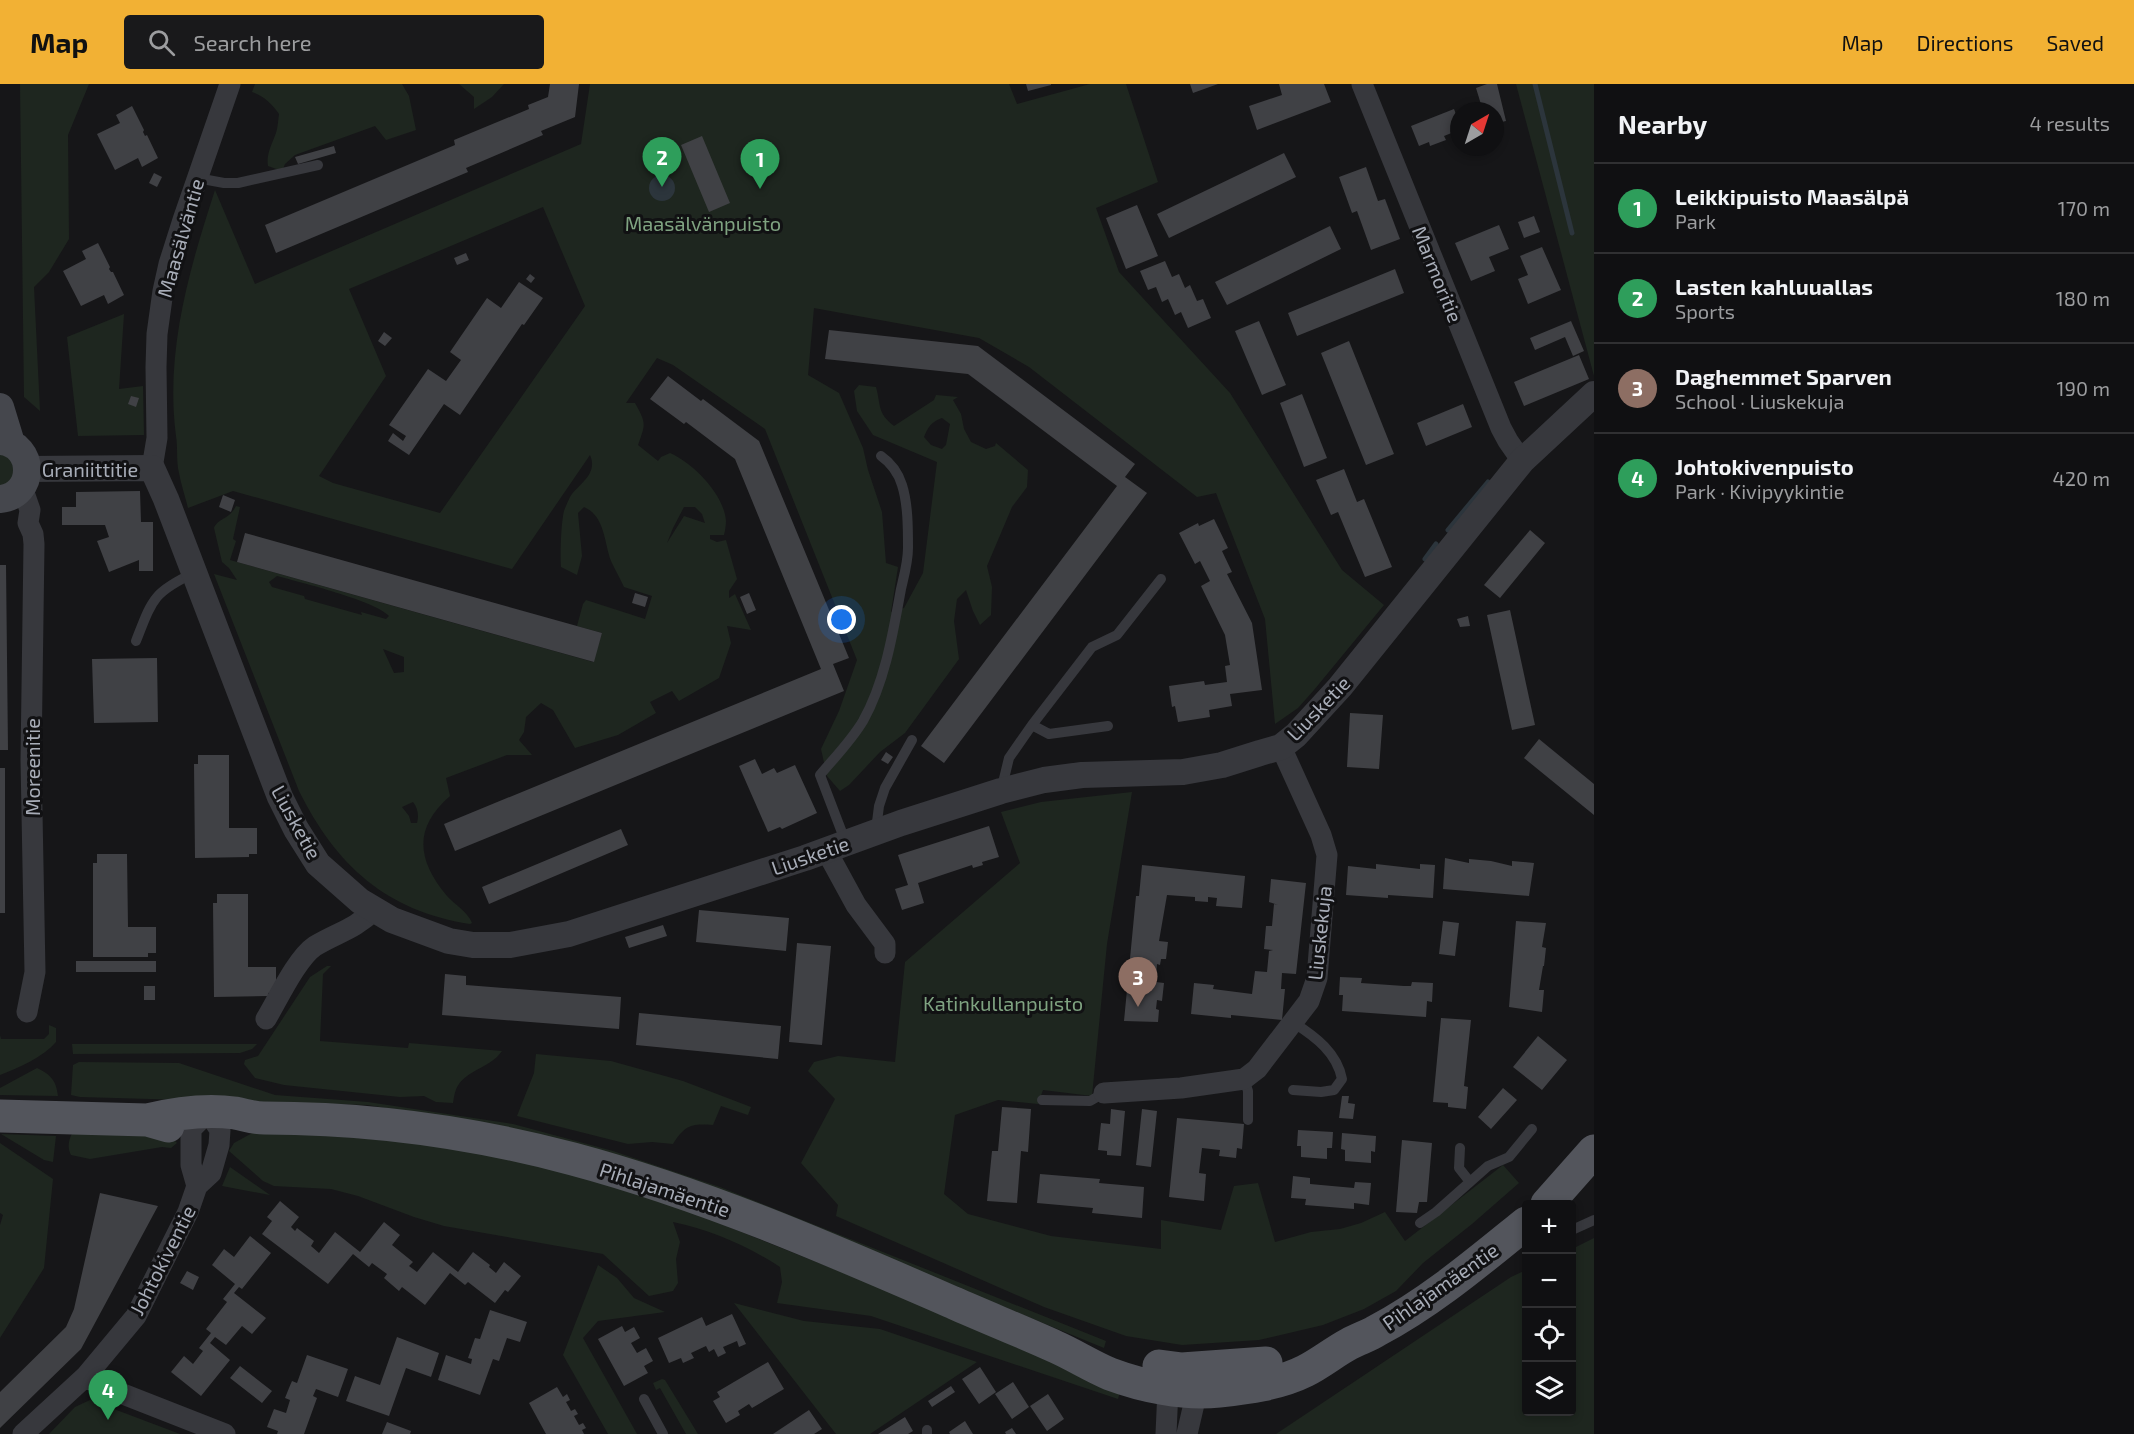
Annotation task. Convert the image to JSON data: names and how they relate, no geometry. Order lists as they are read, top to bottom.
{
  "streets": {
    "main road": ["Pihlajamäentie"],
    "street": [
      "Maasälväntie",
      "Marmoritie",
      "Graniittitie",
      "Liusketie",
      "Moreenitie",
      "Liuskekuja",
      "Johtokiventie"
    ]
  },
  "crossings": [
    ["Maasälväntie", "Graniittitie"],
    ["Maasälväntie", "Liusketie"],
    ["Marmoritie", "Liusketie"],
    ["Graniittitie", "Liusketie"],
    ["Graniittitie", "Moreenitie"],
    ["Liusketie", "Liuskekuja"],
    ["Pihlajamäentie", "Johtokiventie"]
  ],
  "parks": ["Maasälvänpuisto", "Katinkullanpuisto"],
  "north": "top right",
  "page": {
    "header": "Map",
    "search": "Search here",
    "nav": ["Map", "Directions", "Saved"],
    "heading": ["Nearby", "4 results"],
    "pins": [
      "2",
      "1",
      "3",
      "4"
    ],
    "list": [
      {
        "mark": "1",
        "name": "Leikkipuisto Maasälpä",
        "note": "Park",
        "value": "170 m"
      },
      {
        "mark": "2",
        "name": "Lasten kahluuallas",
        "note": "Sports",
        "value": "180 m"
      },
      {
        "mark": "3",
        "name": "Daghemmet Sparven",
        "note": "School · Liuskekuja",
        "value": "190 m"
      },
      {
        "mark": "4",
        "name": "Johtokivenpuisto",
        "note": "Park · Kivipyykintie",
        "value": "420 m"
      }
    ],
    "map_buttons": ["+", "−"]
  }
}
